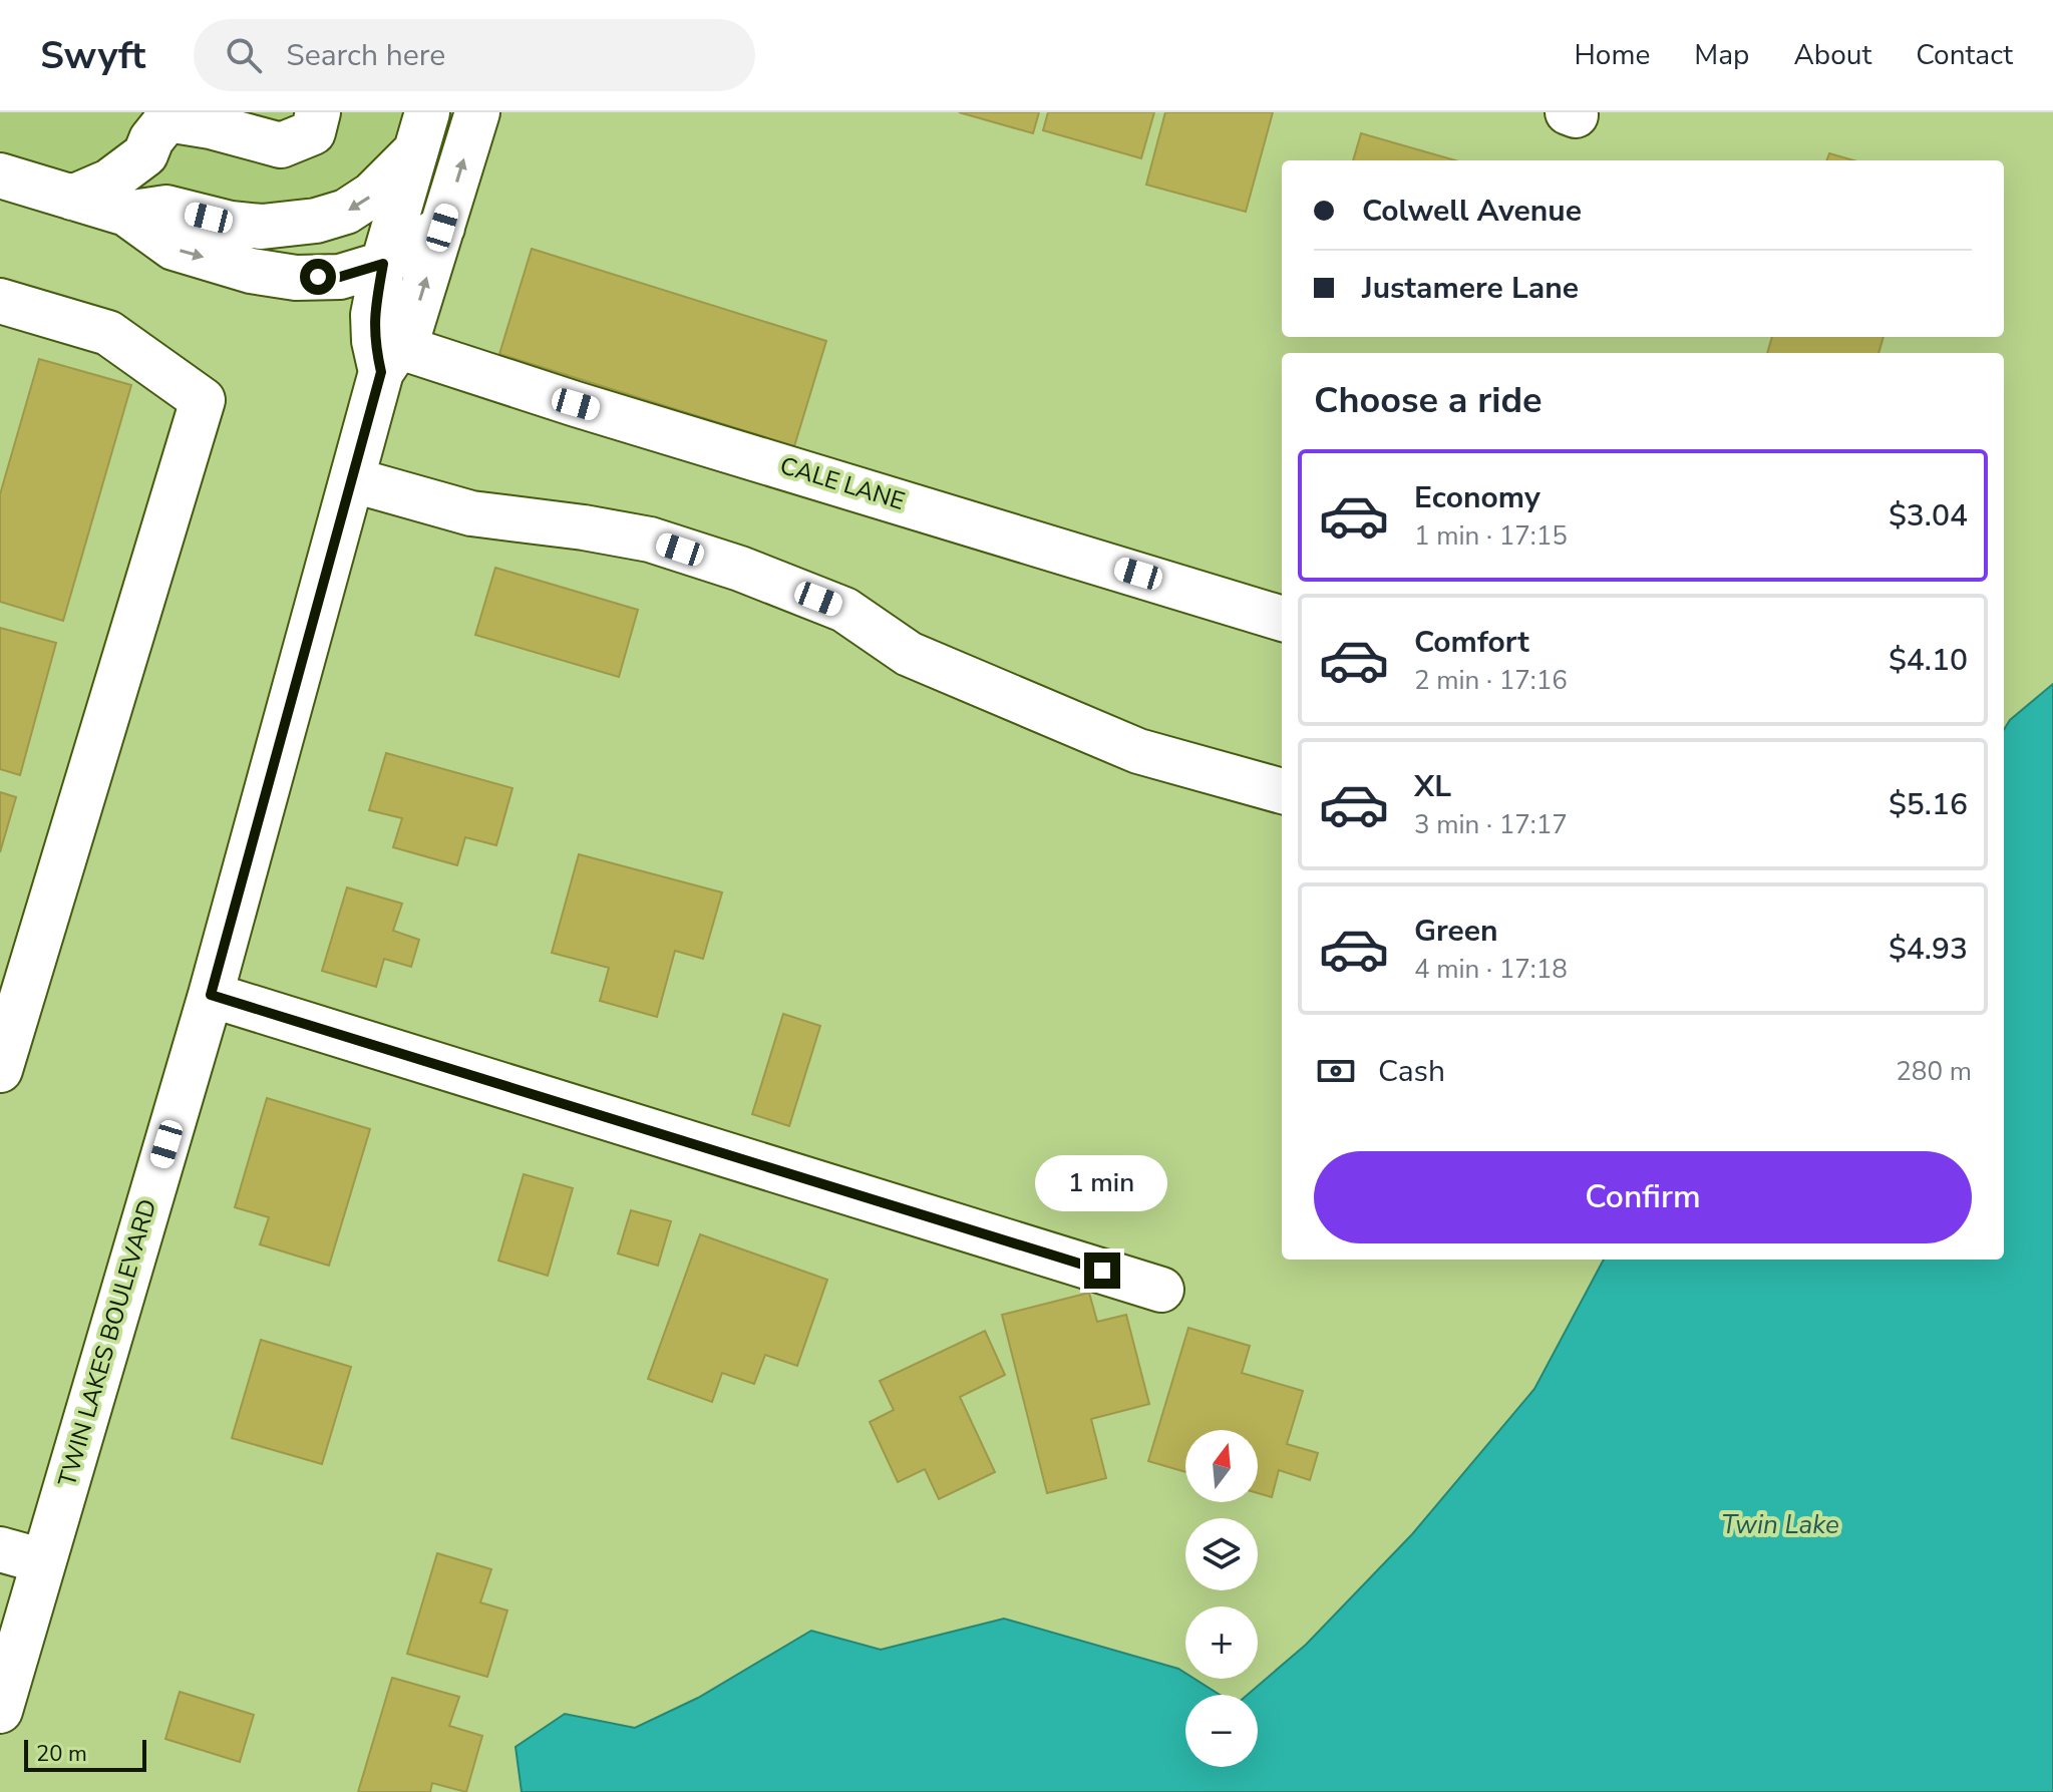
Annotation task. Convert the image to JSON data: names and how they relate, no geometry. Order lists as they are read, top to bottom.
{
  "streets": {
    "street": ["CALE LANE", "TWIN LAKES BOULEVARD"]
  },
  "crossings": [
    ["CALE LANE", "TWIN LAKES BOULEVARD"]
  ],
  "water": ["Twin Lake"],
  "scale_bar": "20 m",
  "north": "top",
  "page": {
    "header": "Swyft",
    "search": "Search here",
    "nav": [
      "Home",
      "Map",
      "About",
      "Contact"
    ],
    "banner": ["Colwell Avenue", "Justamere Lane"],
    "heading": "Choose a ride",
    "list": [
      {
        "name": "Economy",
        "note": "1 min · 17:15",
        "value": "$3.04"
      },
      {
        "name": "Comfort",
        "note": "2 min · 17:16",
        "value": "$4.10"
      },
      {
        "name": "XL",
        "note": "3 min · 17:17",
        "value": "$5.16"
      },
      {
        "name": "Green",
        "note": "4 min · 17:18",
        "value": "$4.93"
      }
    ],
    "pay": ["Cash", "280 m"],
    "buttons": "Confirm",
    "bubble": "1 min",
    "map_buttons": ["+", "−"],
    "scale": "20 m"
  }
}
